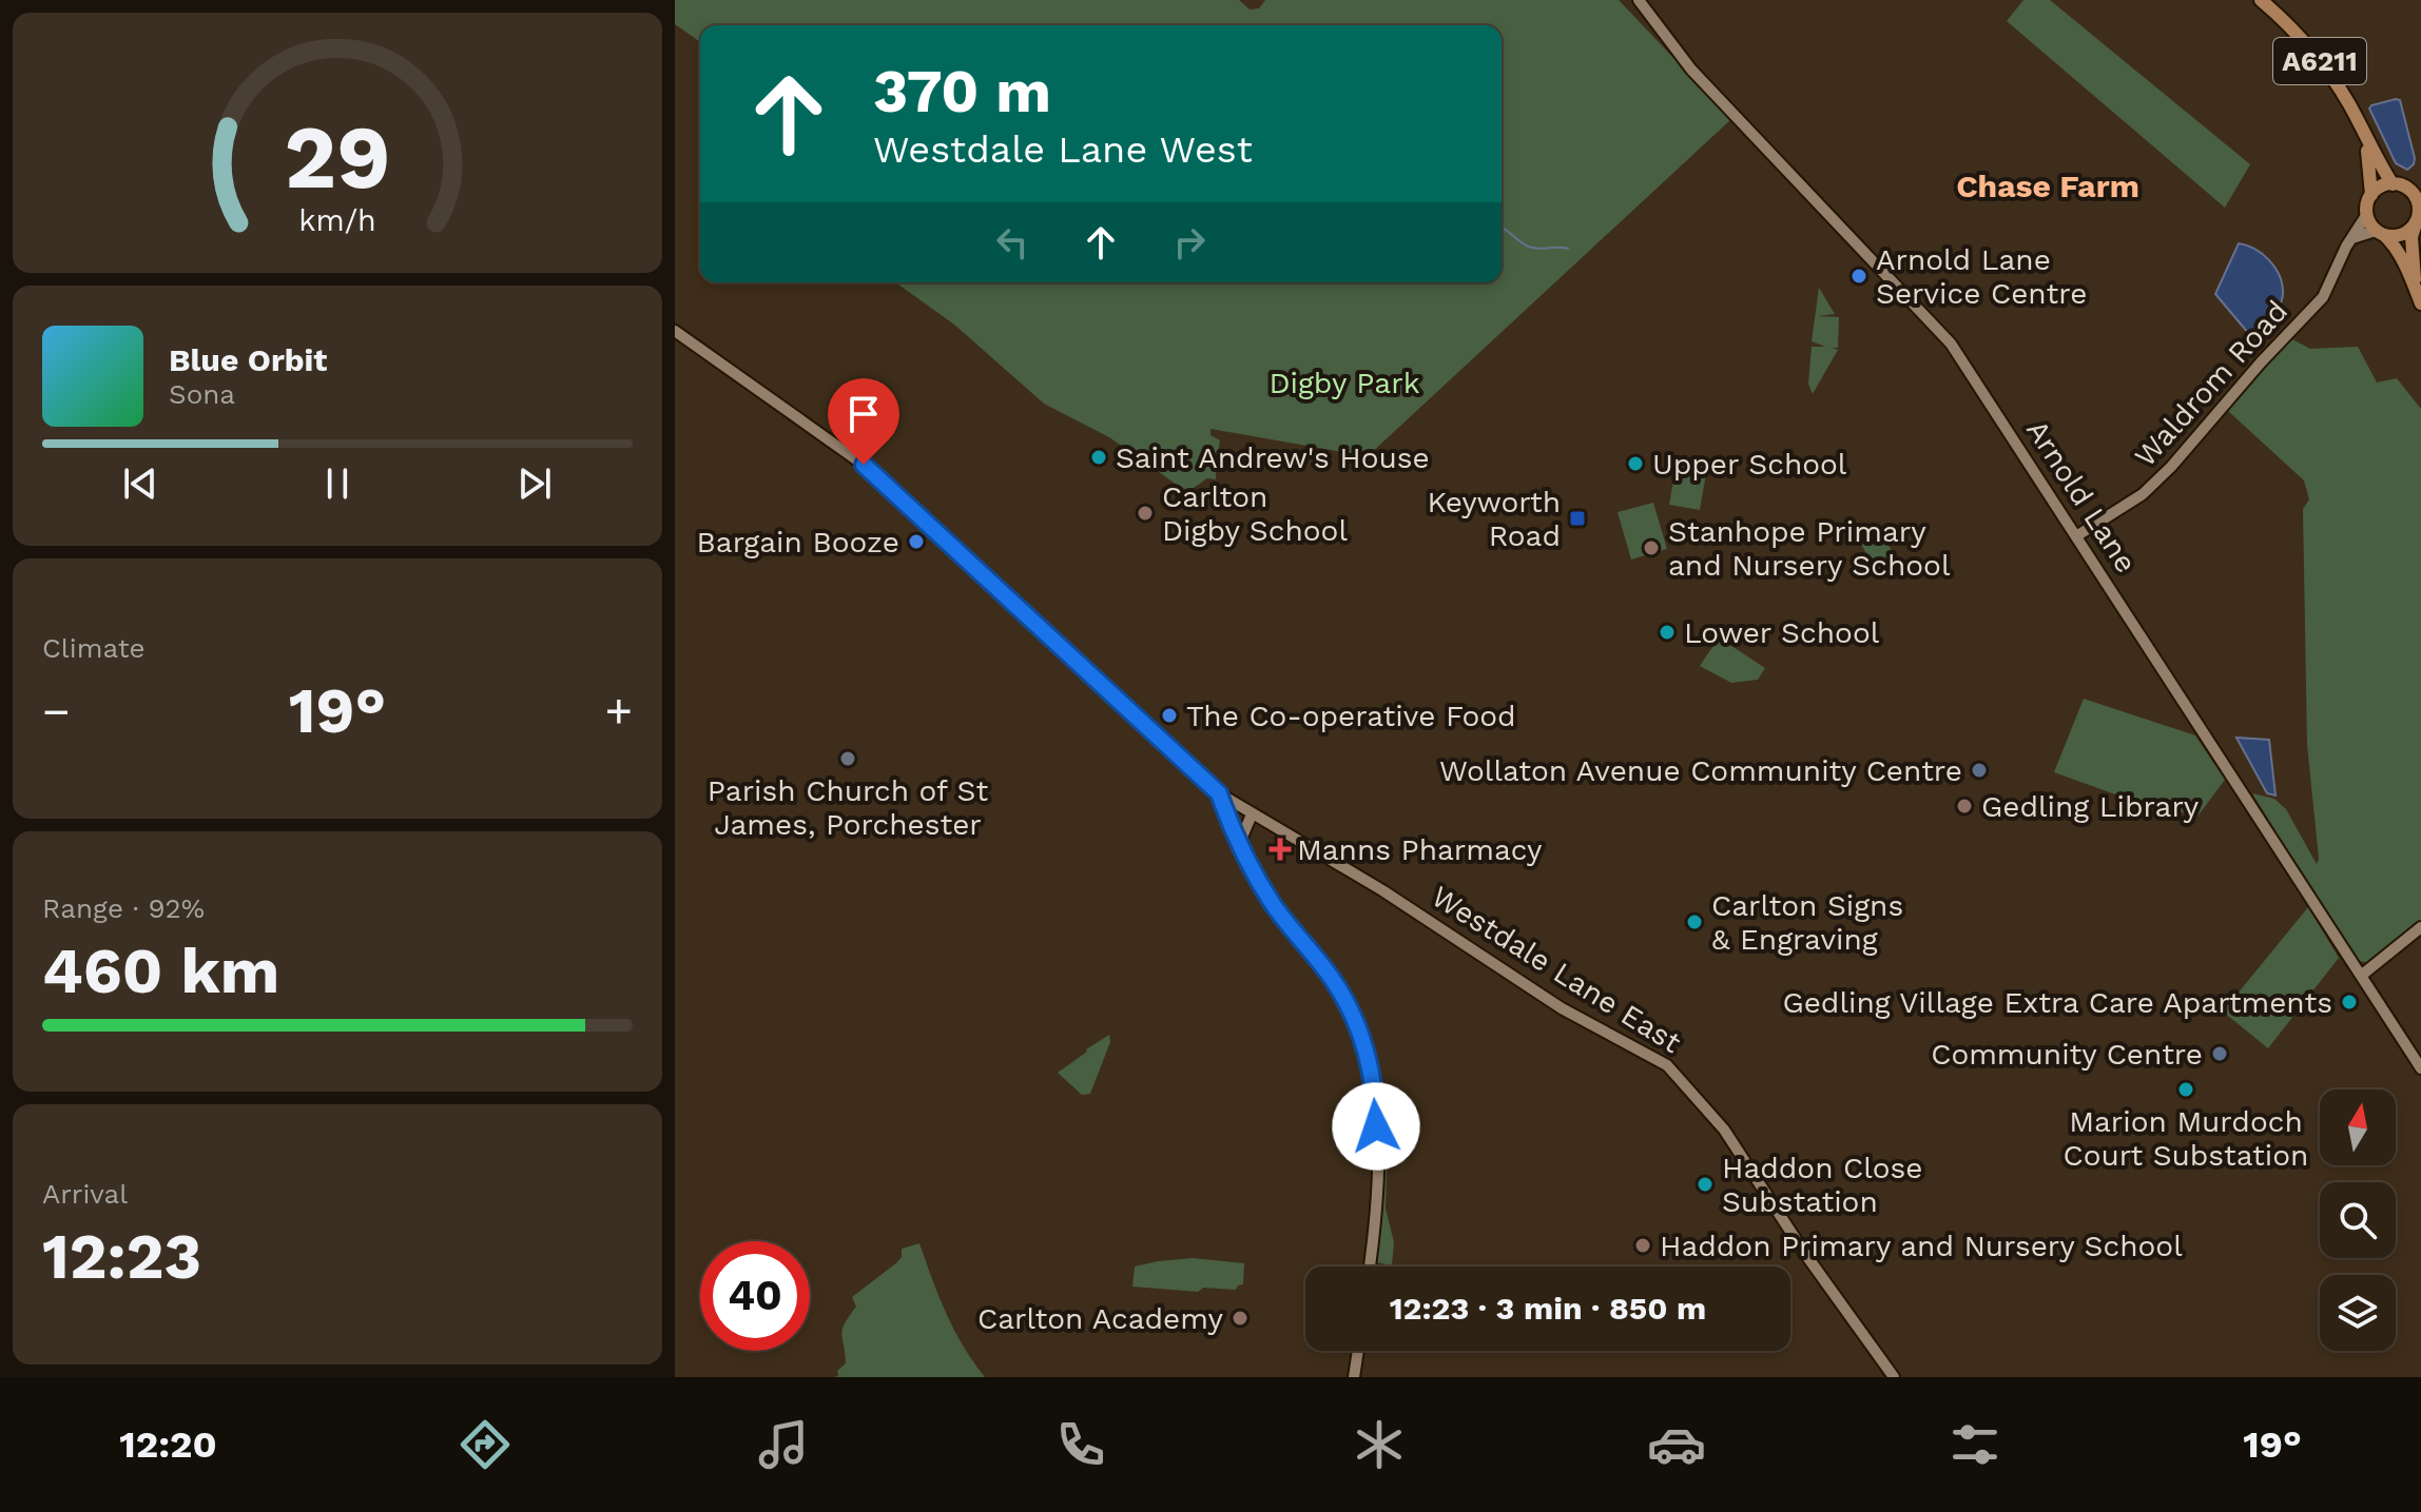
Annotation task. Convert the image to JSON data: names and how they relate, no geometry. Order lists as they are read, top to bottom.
{
  "streets": {
    "main road": ["A6211"],
    "street": ["Waldrom Road", "Arnold Lane", "Westdale Lane East"]
  },
  "crossings": [
    ["A6211", "Waldrom Road"],
    ["Waldrom Road", "Arnold Lane"]
  ],
  "districts": ["Chase Farm"],
  "parks": ["Digby Park"],
  "places": {
    "other": [
      "Arnold Lane Service Centre",
      "Saint Andrew's House",
      "Upper School",
      "Carlton Digby School",
      "Bargain Booze",
      "Stanhope Primary and Nursery School",
      "Lower School",
      "The Co-operative Food",
      "Parish Church of St James, Porchester",
      "Wollaton Avenue Community Centre",
      "Gedling Library",
      "Carlton Signs & Engraving",
      "Gedling Village Extra Care Apartments",
      "Community Centre",
      "Marion Murdoch Court Substation",
      "Haddon Close Substation",
      "Haddon Primary and Nursery School",
      "Carlton Academy"
    ],
    "transit": ["Keyworth Road"],
    "health": ["Manns Pharmacy"]
  },
  "north": "top",
  "page": {
    "turn": ["370 m", "Westdale Lane West"],
    "song": ["Blue Orbit", "Sona"],
    "tile": [
      "Climate",
      ["Range · 92%", "460 km"],
      ["Arrival", "12:23"]
    ],
    "heat": ["−", "19°", "+"],
    "limit": "40",
    "trip": "12:23 · 3 min · 850 m",
    "tabs": ["12:20", "19°"],
    "gauge": ["29", "km/h"]
  }
}
